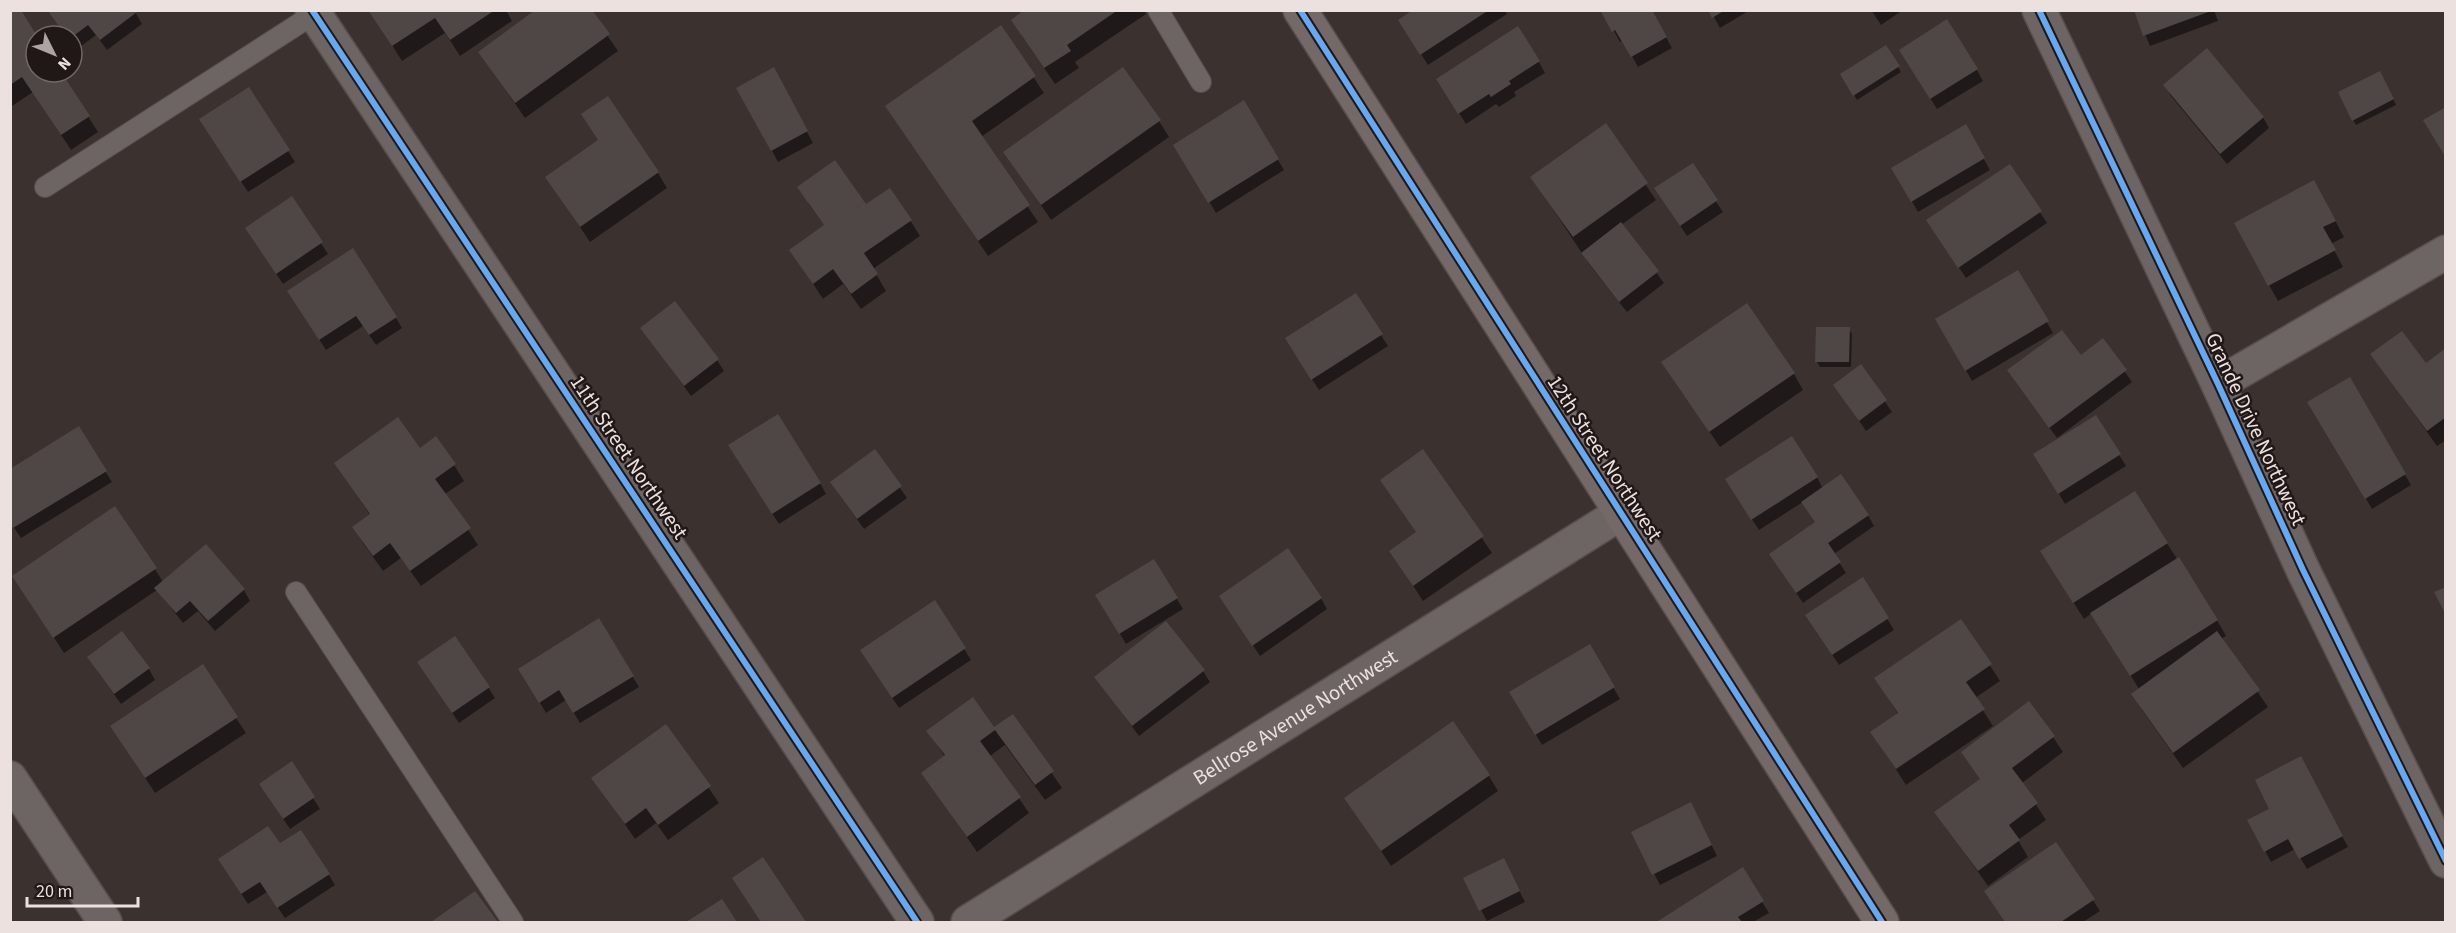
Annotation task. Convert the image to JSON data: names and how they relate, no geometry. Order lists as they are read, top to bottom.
{
  "streets": {
    "street": [
      "Grande Drive Northwest",
      "11th Street Northwest",
      "12th Street Northwest",
      "Bellrose Avenue Northwest"
    ]
  },
  "crossings": [
    ["12th Street Northwest", "Bellrose Avenue Northwest"]
  ],
  "scale_bar": "20 m",
  "north": "bottom right"
}
